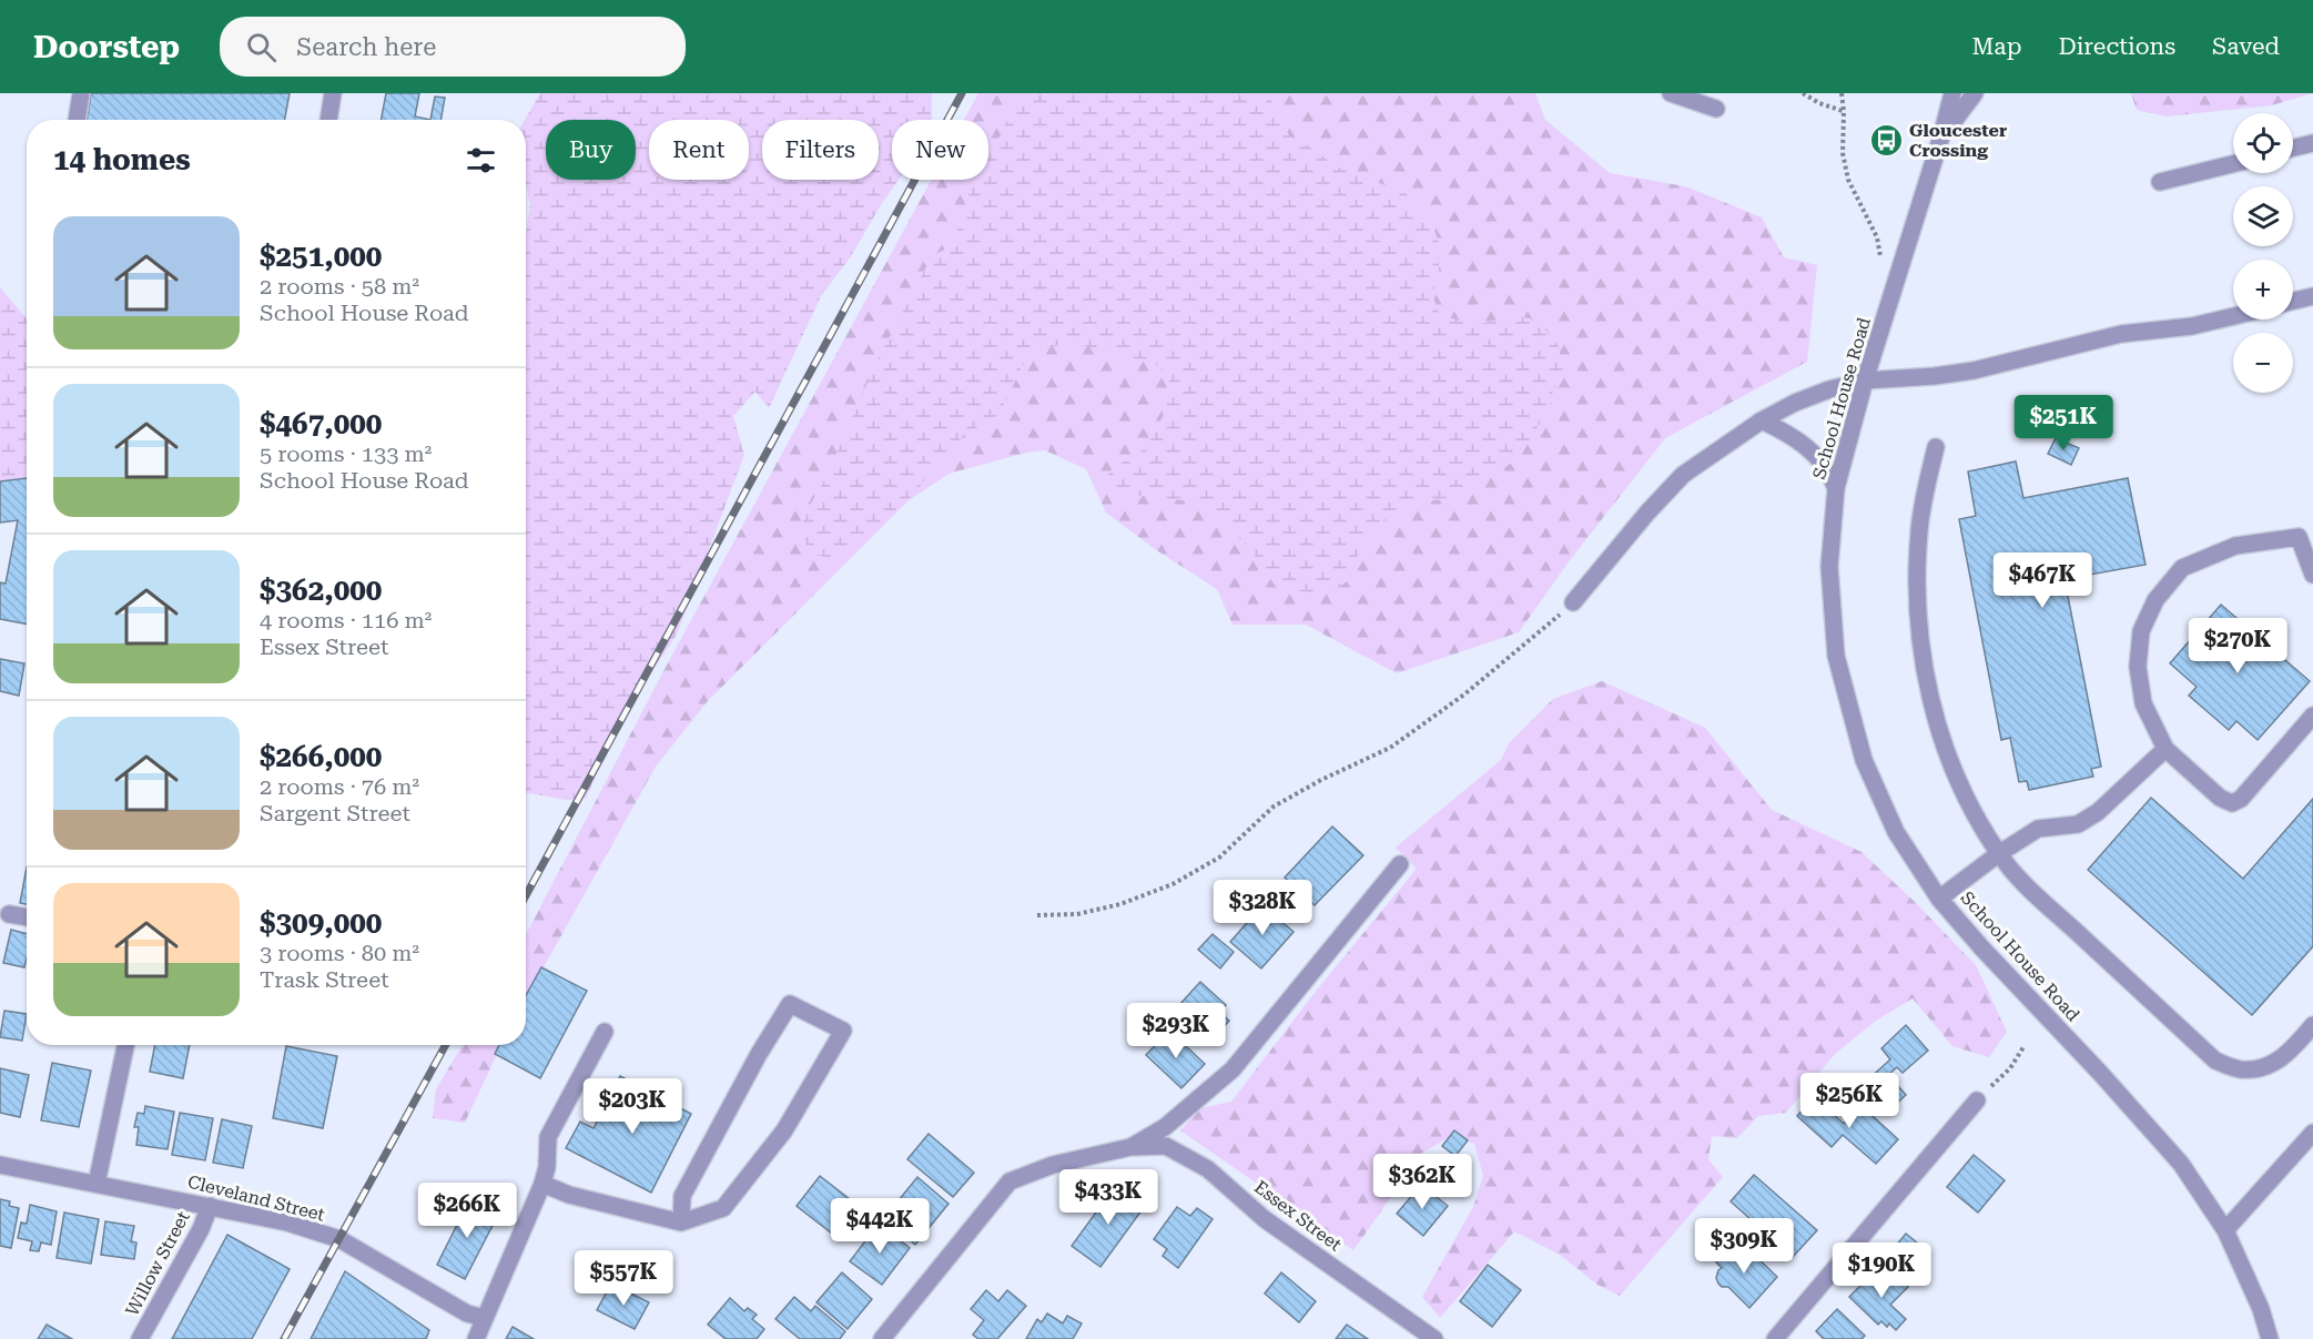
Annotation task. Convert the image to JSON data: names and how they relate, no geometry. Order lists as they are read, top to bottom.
{
  "streets": {
    "street": [
      "School House Road",
      "Cleveland Street",
      "Essex Street",
      "Willow Street"
    ]
  },
  "crossings": [
    ["Cleveland Street", "Willow Street"]
  ],
  "places": {
    "bus stop": ["Gloucester Crossing"]
  },
  "page": {
    "header": "Doorstep",
    "search": "Search here",
    "nav": ["Map", "Directions", "Saved"],
    "map_buttons": ["+", "−"],
    "chip": [
      "Buy",
      "Rent",
      "Filters",
      "New"
    ],
    "heading": "14 homes",
    "list": [
      {
        "name": "$251,000",
        "note": "2 rooms · 58 m² · School House Road"
      },
      {
        "name": "$467,000",
        "note": "5 rooms · 133 m² · School House Road"
      },
      {
        "name": "$362,000",
        "note": "4 rooms · 116 m² · Essex Street"
      },
      {
        "name": "$266,000",
        "note": "2 rooms · 76 m² · Sargent Street"
      },
      {
        "name": "$309,000",
        "note": "3 rooms · 80 m² · Trask Street"
      }
    ],
    "price": [
      "$251K",
      "$467K",
      "$270K",
      "$328K",
      "$293K",
      "$256K",
      "$203K",
      "$362K",
      "$433K",
      "$266K",
      "$442K",
      "$309K",
      "$190K",
      "$557K"
    ]
  }
}
